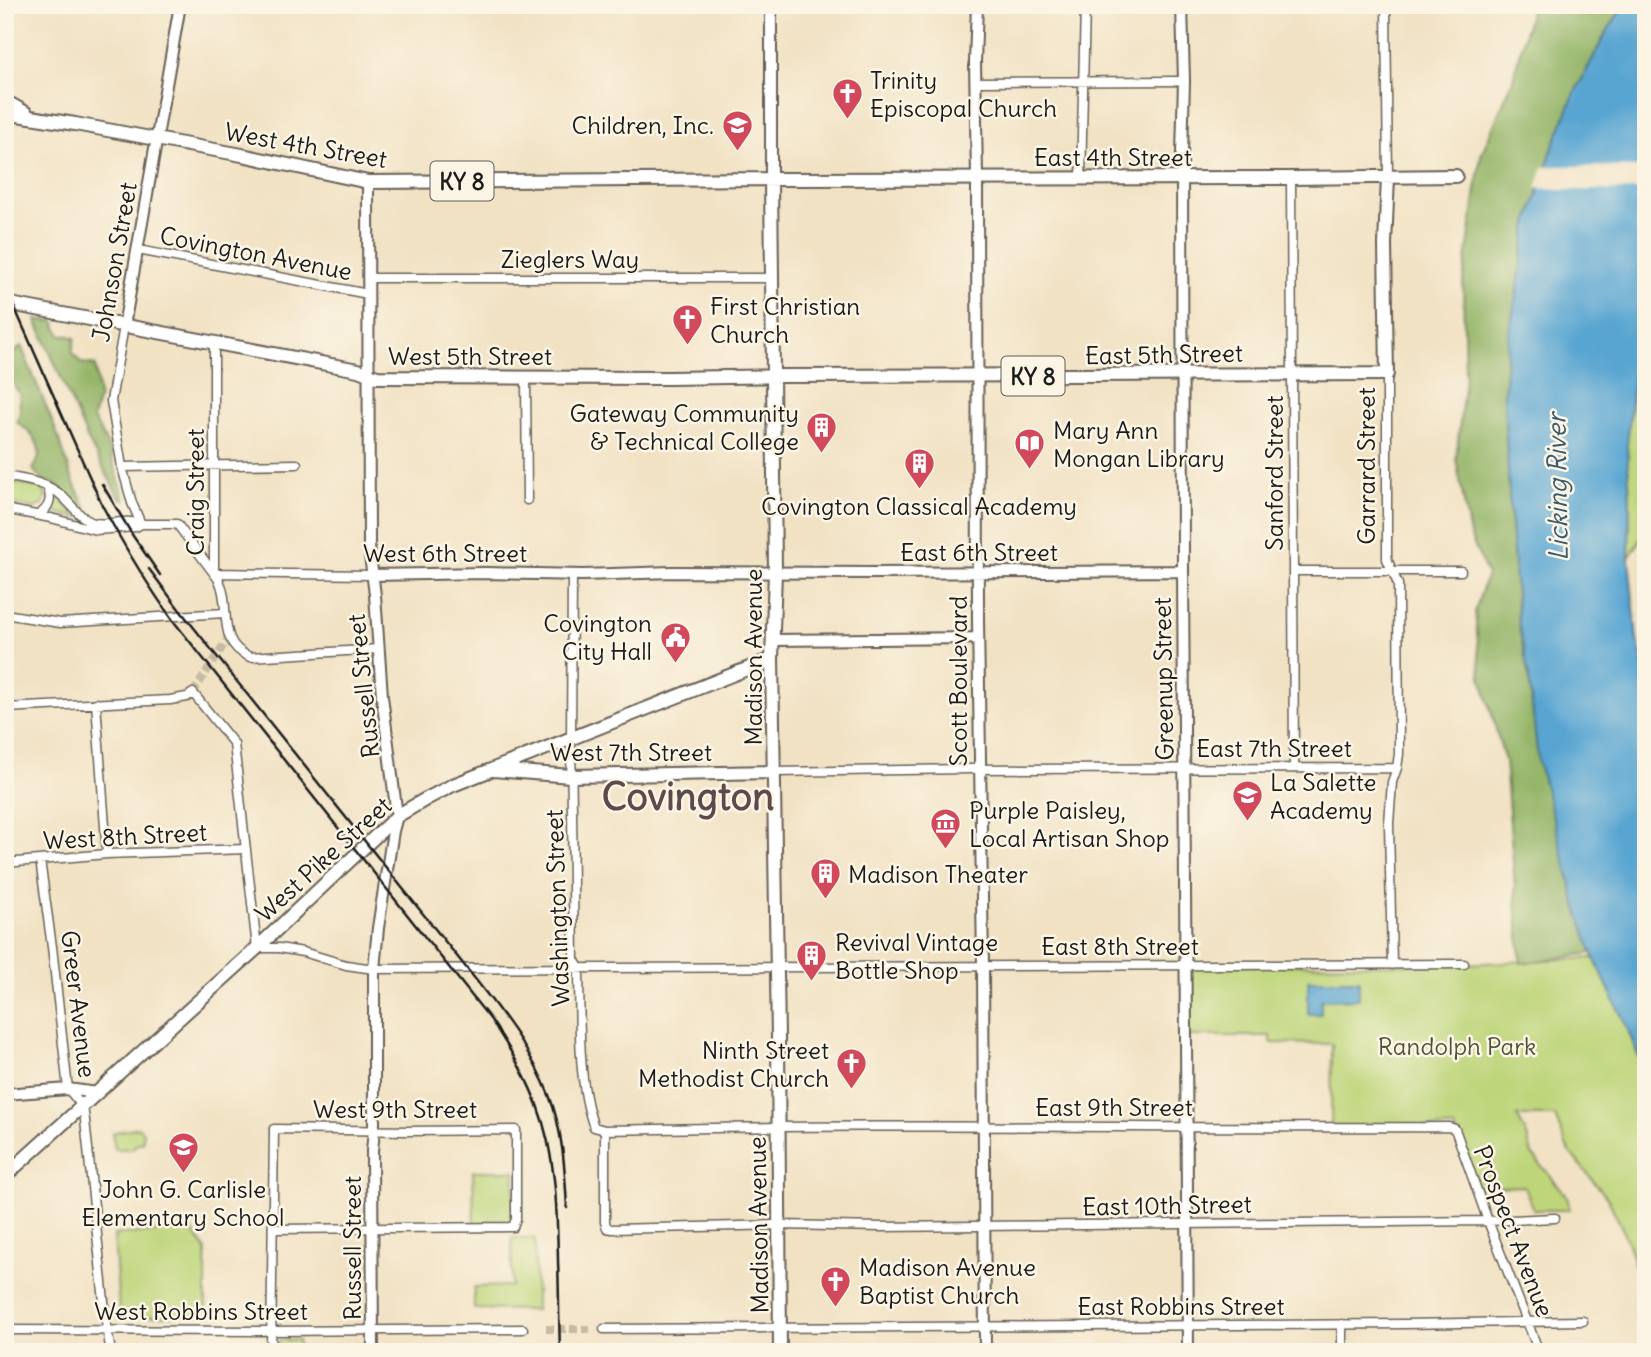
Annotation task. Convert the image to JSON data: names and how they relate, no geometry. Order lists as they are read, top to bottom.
{
  "streets": {
    "main road": [
      "West 4th Street",
      "East 4th Street",
      "KY 8",
      "Johnson Street",
      "East 5th Street",
      "West 5th Street",
      "Garrard Street",
      "East 6th Street",
      "West 6th Street",
      "Madison Avenue",
      "Greenup Street",
      "Scott Boulevard",
      "Russell Street",
      "West 7th Street",
      "West Pike Street"
    ],
    "street": [
      "Covington Avenue",
      "Zieglers Way",
      "Sanford Street",
      "Craig Street",
      "East 7th Street",
      "West 8th Street",
      "Washington Street",
      "East 8th Street",
      "Greer Avenue",
      "East 9th Street",
      "West 9th Street",
      "East 10th Street",
      "Prospect Avenue",
      "East Robbins Street",
      "West Robbins Street"
    ]
  },
  "crossings": [
    ["West 4th Street", "East 4th Street"],
    ["West 4th Street", "Johnson Street"],
    ["West 4th Street", "Madison Avenue"],
    ["West 4th Street", "Russell Street"],
    ["East 4th Street", "Garrard Street"],
    ["East 4th Street", "Sanford Street"],
    ["East 4th Street", "Madison Avenue"],
    ["East 4th Street", "Greenup Street"],
    ["East 4th Street", "Scott Boulevard"],
    ["Covington Avenue", "Johnson Street"],
    ["Covington Avenue", "Russell Street"],
    ["Zieglers Way", "Madison Avenue"],
    ["Zieglers Way", "Russell Street"],
    ["Johnson Street", "West 5th Street"],
    ["East 5th Street", "West 5th Street"],
    ["East 5th Street", "Garrard Street"],
    ["East 5th Street", "Sanford Street"],
    ["East 5th Street", "Madison Avenue"],
    ["East 5th Street", "Greenup Street"],
    ["East 5th Street", "Scott Boulevard"],
    ["West 5th Street", "Craig Street"],
    ["West 5th Street", "Madison Avenue"],
    ["West 5th Street", "Russell Street"],
    ["Garrard Street", "East 7th Street"],
    ["Garrard Street", "East 8th Street"],
    ["Sanford Street", "East 7th Street"],
    ["Craig Street", "West 6th Street"],
    ["Craig Street", "Russell Street"],
    ["East 6th Street", "West 6th Street"],
    ["East 6th Street", "Madison Avenue"],
    ["East 6th Street", "Greenup Street"],
    ["East 6th Street", "Scott Boulevard"],
    ["West 6th Street", "Madison Avenue"],
    ["West 6th Street", "Russell Street"],
    ["West 6th Street", "Washington Street"],
    ["Madison Avenue", "East 7th Street"],
    ["Madison Avenue", "West 7th Street"],
    ["Madison Avenue", "West Pike Street"],
    ["Madison Avenue", "East 8th Street"],
    ["Madison Avenue", "East 9th Street"],
    ["Madison Avenue", "East 10th Street"],
    ["Madison Avenue", "East Robbins Street"],
    ["Greenup Street", "East 7th Street"],
    ["Greenup Street", "East 8th Street"],
    ["Greenup Street", "East 9th Street"],
    ["Greenup Street", "East 10th Street"],
    ["Greenup Street", "East Robbins Street"],
    ["Scott Boulevard", "East 7th Street"],
    ["Scott Boulevard", "East 8th Street"],
    ["Scott Boulevard", "East 9th Street"],
    ["Scott Boulevard", "East 10th Street"],
    ["Scott Boulevard", "East Robbins Street"],
    ["Russell Street", "West Pike Street"],
    ["Russell Street", "West 9th Street"],
    ["Russell Street", "West Robbins Street"],
    ["East 7th Street", "West 7th Street"],
    ["West 7th Street", "West Pike Street"],
    ["West 7th Street", "Washington Street"],
    ["West 8th Street", "Greer Avenue"],
    ["West Pike Street", "Washington Street"],
    ["West Pike Street", "Greer Avenue"],
    ["Washington Street", "East 10th Street"],
    ["East 9th Street", "Prospect Avenue"],
    ["East 10th Street", "Prospect Avenue"],
    ["Prospect Avenue", "East Robbins Street"]
  ],
  "districts": ["Covington"],
  "water": ["Licking River"],
  "parks": ["Randolph Park"],
  "places": {
    "church": [
      "Trinity Episcopal Church",
      "First Christian Church",
      "Ninth Street Methodist Church",
      "Madison Avenue Baptist Church"
    ],
    "school or university": ["Children, Inc.", "La Salette Academy", "John G. Carlisle Elementary School"],
    "building": [
      "Gateway Community & Technical College",
      "Covington Classical Academy",
      "Madison Theater",
      "Revival Vintage Bottle Shop"
    ],
    "library": ["Mary Ann Mongan Library"],
    "public building": ["Covington City Hall"],
    "museum": ["Purple Paisley, Local Artisan Shop"]
  }
}
